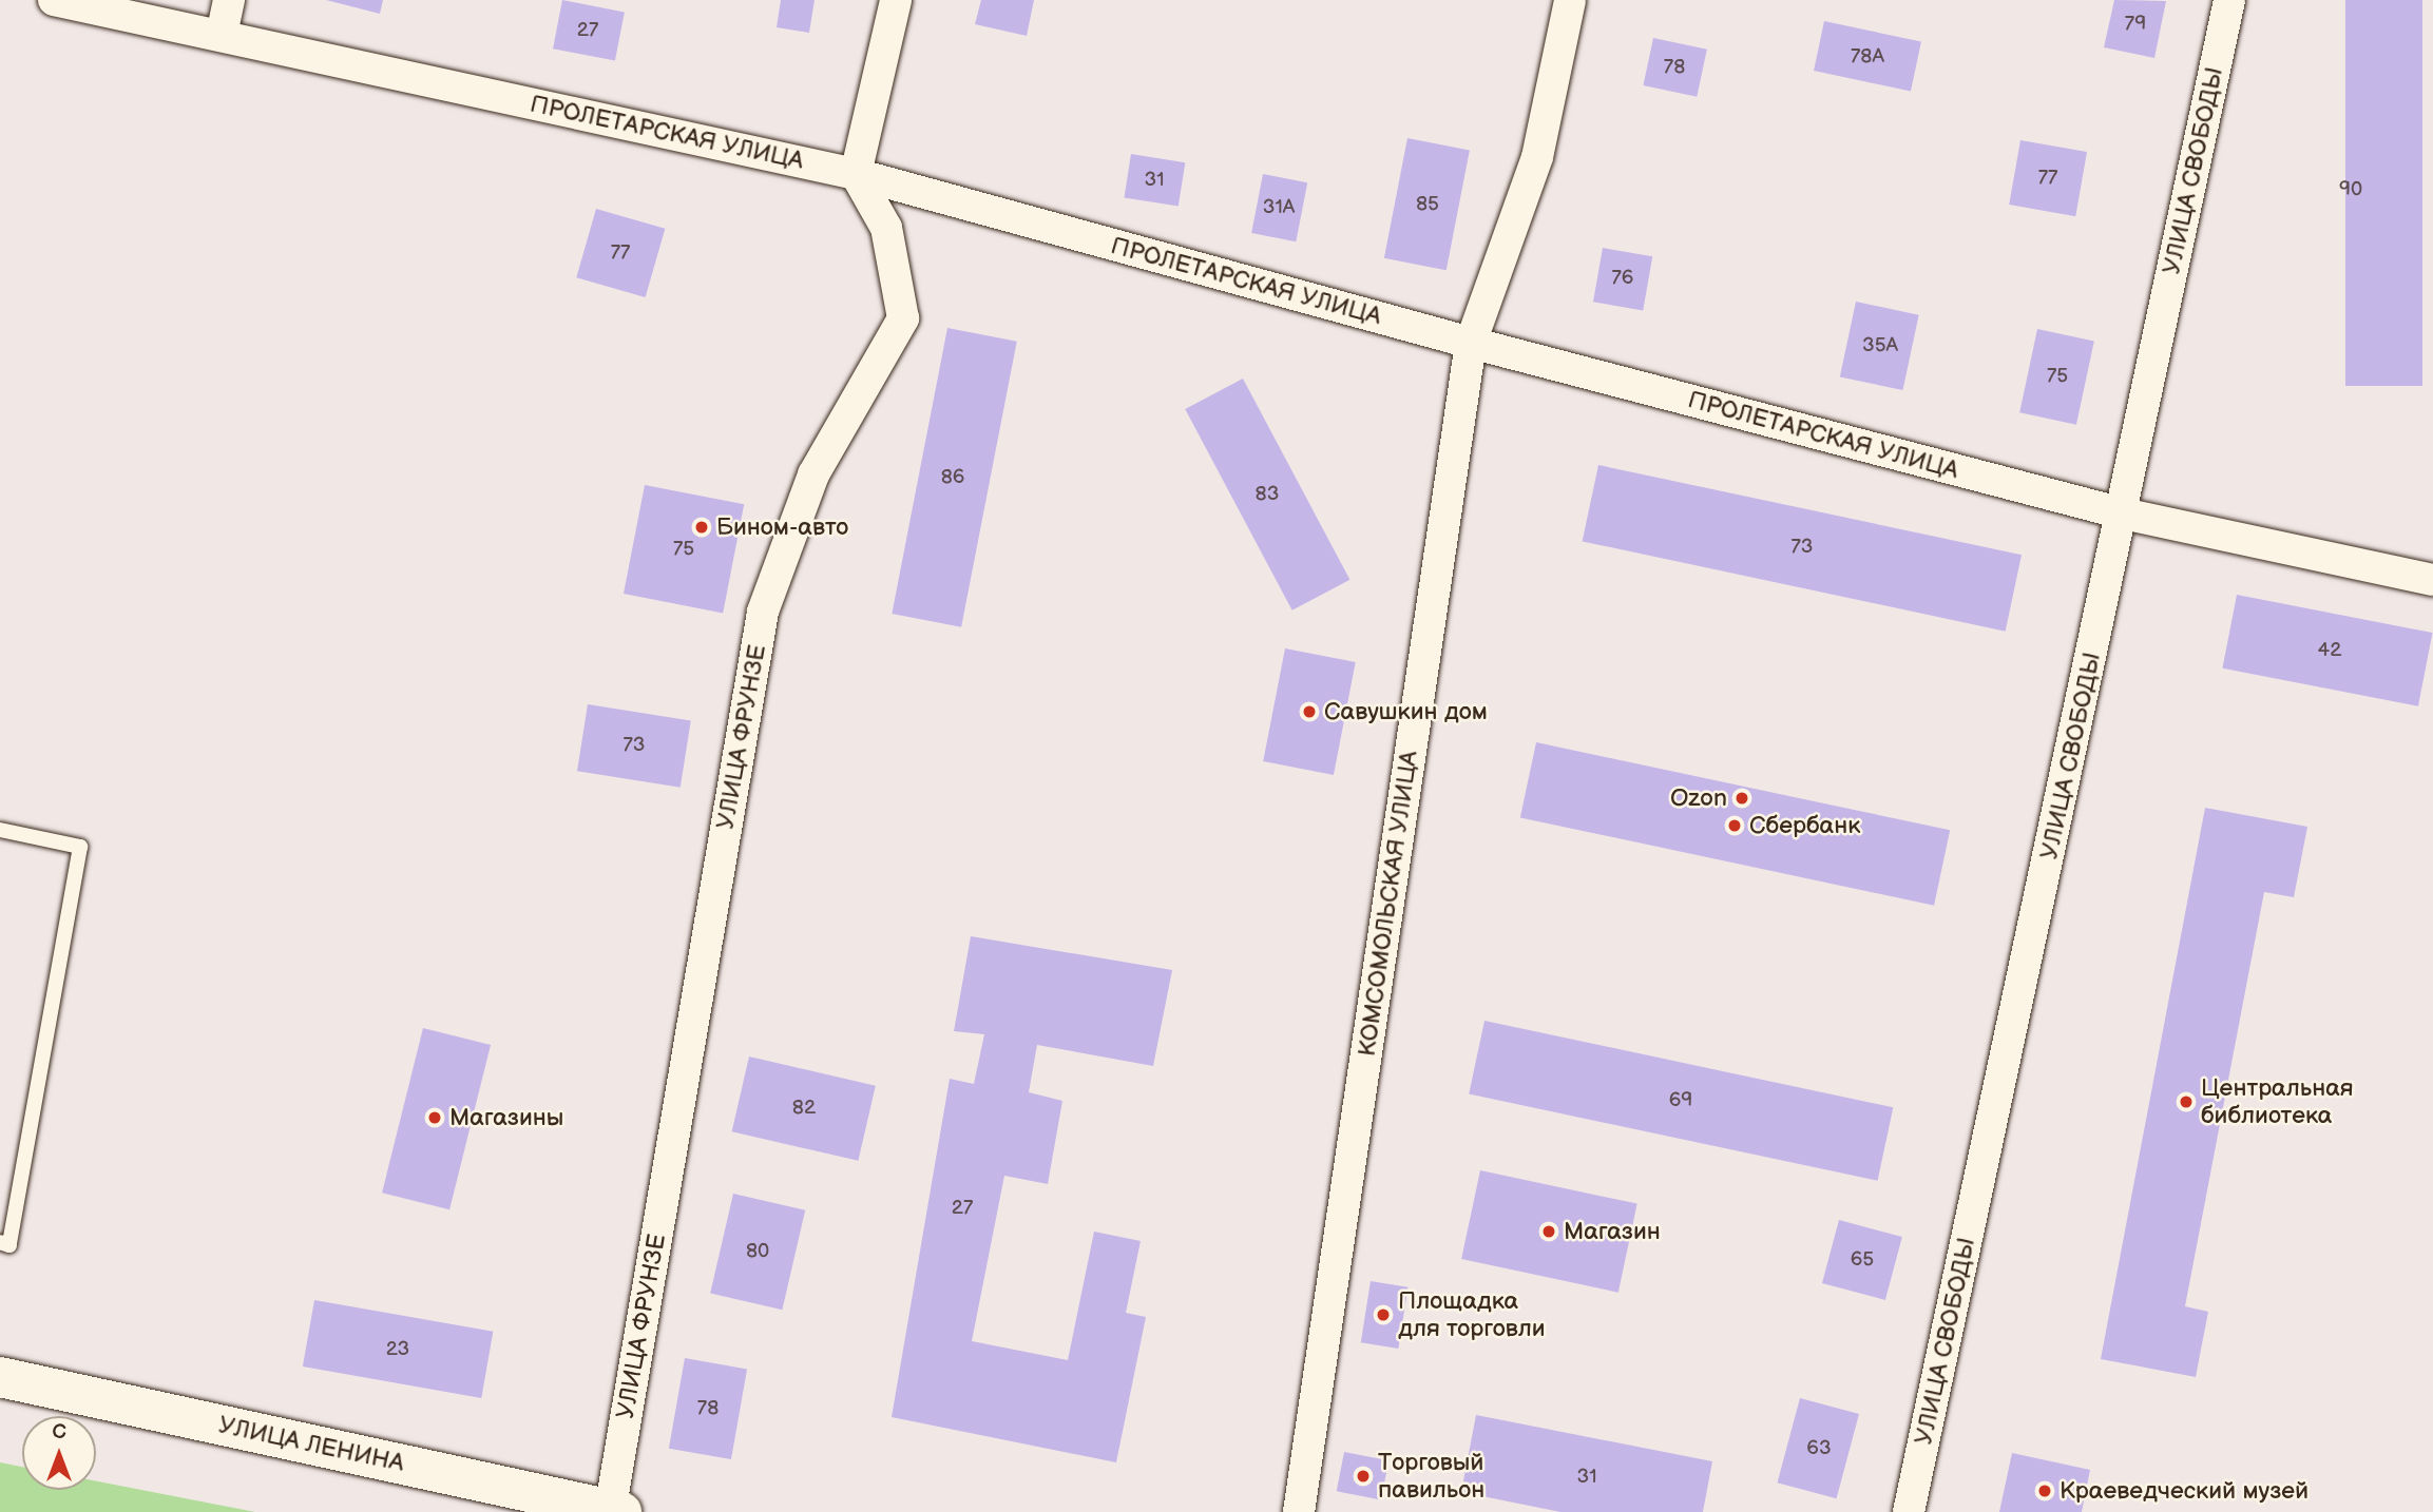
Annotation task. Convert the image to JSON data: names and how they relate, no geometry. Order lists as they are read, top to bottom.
{
  "streets": {
    "street": [
      "ПРОЛЕТАРСКАЯ УЛИЦА",
      "УЛИЦА СВОБОДЫ",
      "УЛИЦА ФРУНЗЕ",
      "КОМСОМОЛЬСКАЯ УЛИЦА",
      "УЛИЦА ЛЕНИНА"
    ]
  },
  "crossings": [
    ["ПРОЛЕТАРСКАЯ УЛИЦА", "УЛИЦА СВОБОДЫ"],
    ["ПРОЛЕТАРСКАЯ УЛИЦА", "УЛИЦА ФРУНЗЕ"],
    ["ПРОЛЕТАРСКАЯ УЛИЦА", "КОМСОМОЛЬСКАЯ УЛИЦА"],
    ["УЛИЦА ФРУНЗЕ", "УЛИЦА ЛЕНИНА"]
  ],
  "places": [
    "Бином-авто",
    "Савушкин дом",
    "Ozon",
    "Сбербанк",
    "Центральная библиотека",
    "Магазины",
    "Магазин",
    "Площадка для торговли",
    "Торговый павильон",
    "Краеведческий музей"
  ],
  "house_numbers": [
    "79",
    "27",
    "78А",
    "78",
    "77",
    "31",
    "90",
    "85",
    "31А",
    "77",
    "76",
    "35А",
    "75",
    "86",
    "83",
    "73",
    "75",
    "42",
    "73",
    "69",
    "82",
    "27",
    "80",
    "65",
    "23",
    "78",
    "63",
    "31"
  ],
  "north": "top"
}
